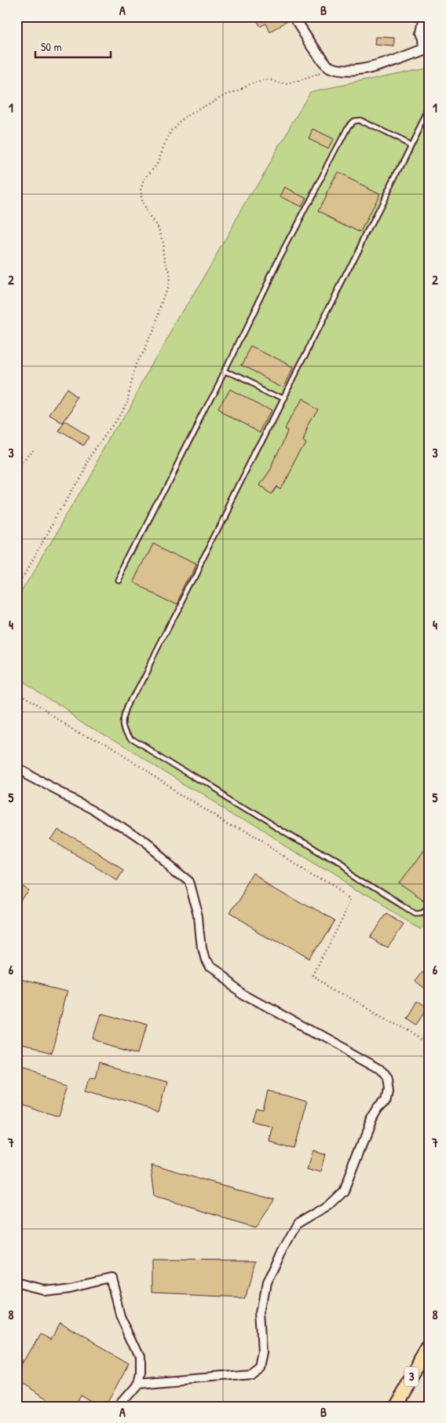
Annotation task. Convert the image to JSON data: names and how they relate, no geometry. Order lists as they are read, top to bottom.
{
  "streets": {
    "highway": ["3"]
  },
  "scale_bar": "50 m",
  "grid": {
    "columns": ["A", "B"],
    "rows": [
      "1",
      "2",
      "3",
      "4",
      "5",
      "6",
      "7",
      "8"
    ]
  }
}
